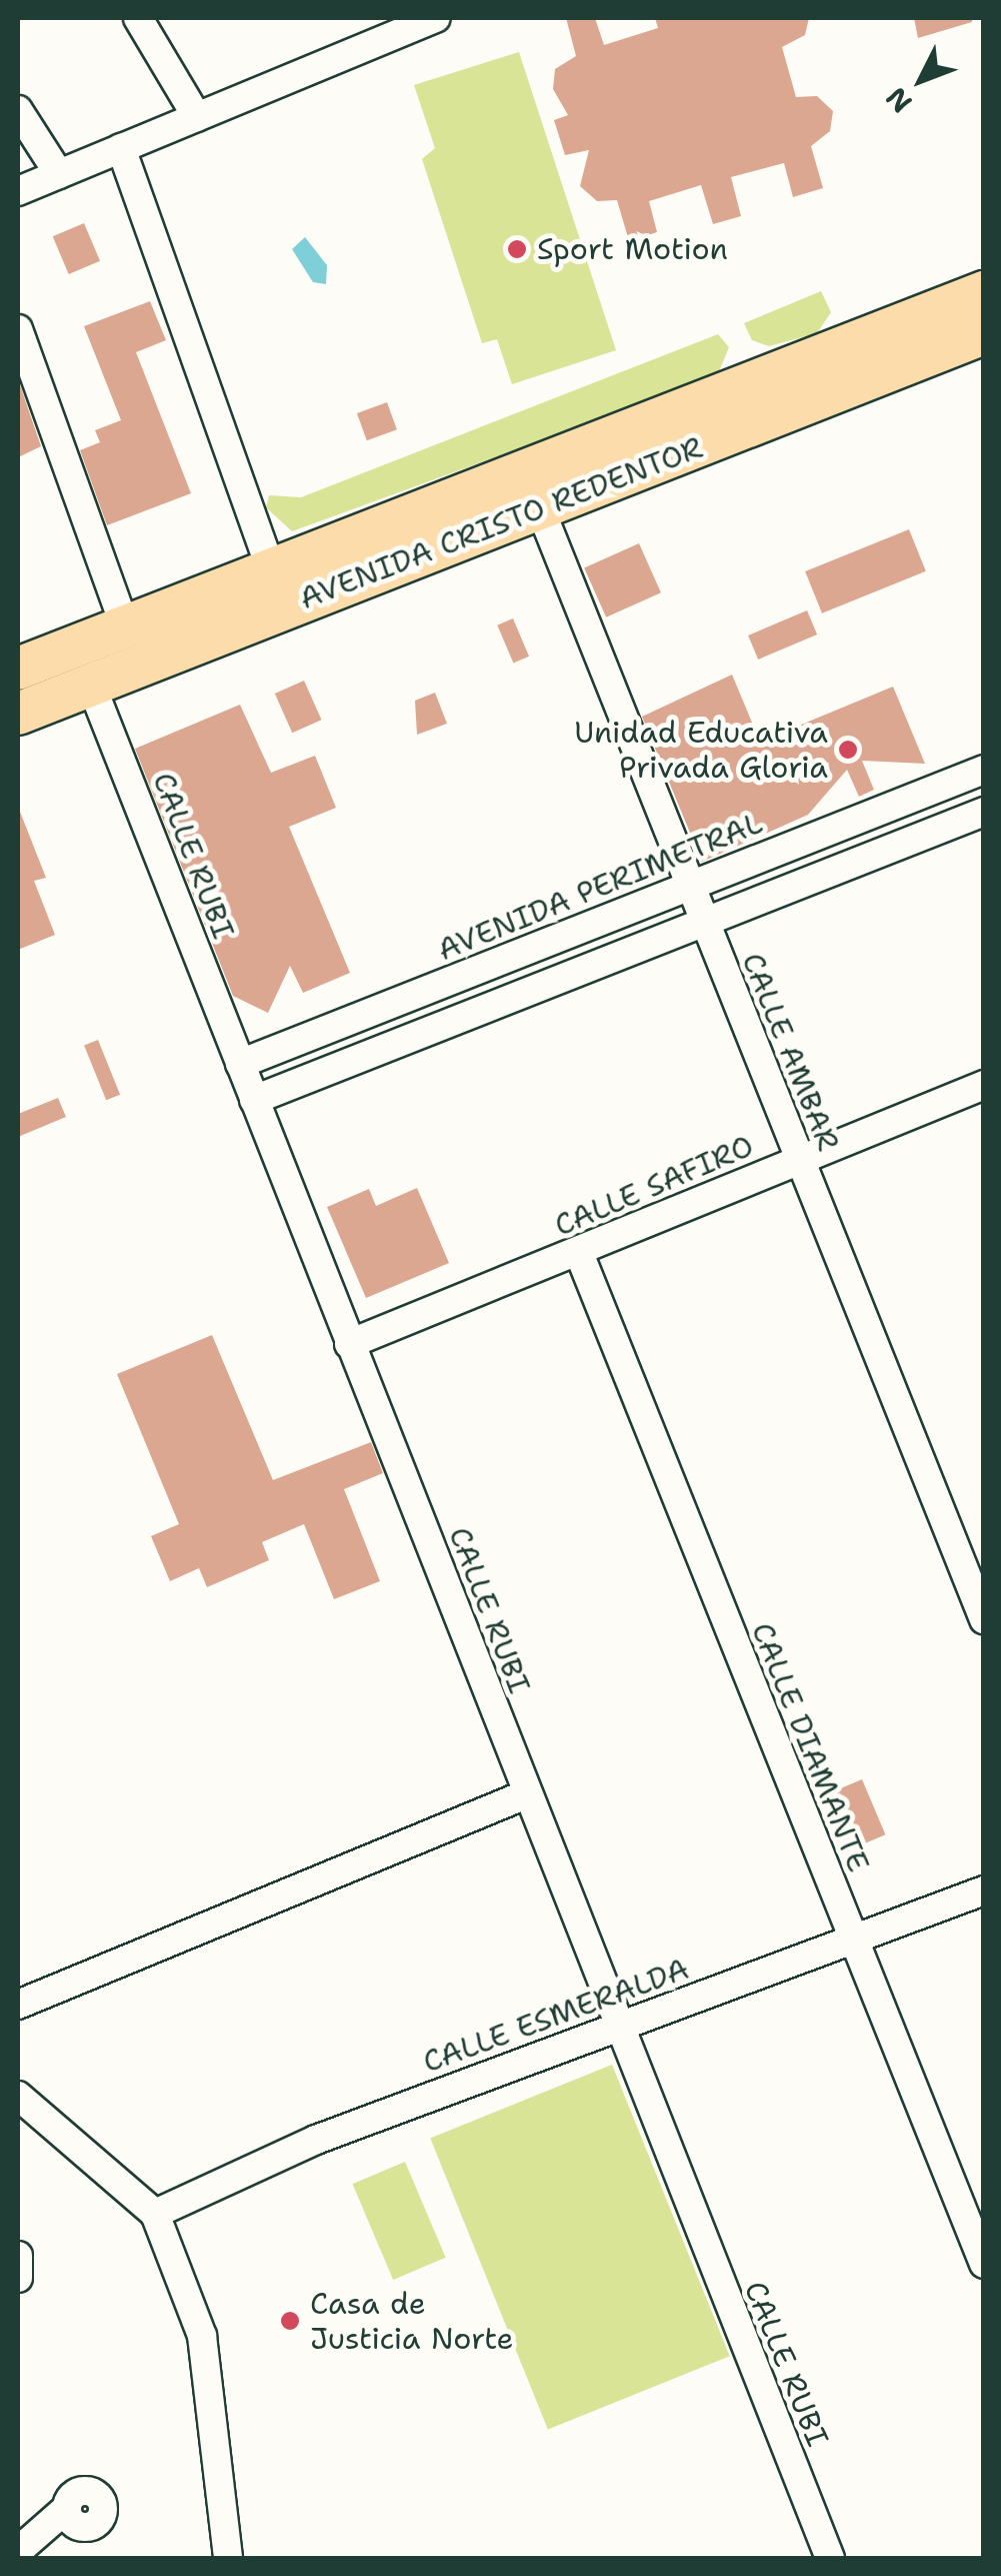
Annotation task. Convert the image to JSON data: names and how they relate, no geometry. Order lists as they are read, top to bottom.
{
  "streets": {
    "highway": ["AVENIDA CRISTO REDENTOR"],
    "street": [
      "CALLE RUBI",
      "AVENIDA PERIMETRAL",
      "CALLE AMBAR",
      "CALLE SAFIRO",
      "CALLE DIAMANTE",
      "CALLE ESMERALDA"
    ]
  },
  "crossings": [
    ["AVENIDA CRISTO REDENTOR", "CALLE RUBI"],
    ["AVENIDA CRISTO REDENTOR", "CALLE AMBAR"],
    ["CALLE RUBI", "AVENIDA PERIMETRAL"],
    ["CALLE RUBI", "CALLE SAFIRO"],
    ["CALLE RUBI", "CALLE ESMERALDA"],
    ["AVENIDA PERIMETRAL", "CALLE AMBAR"],
    ["CALLE AMBAR", "CALLE SAFIRO"],
    ["CALLE SAFIRO", "CALLE DIAMANTE"],
    ["CALLE DIAMANTE", "CALLE ESMERALDA"]
  ],
  "places": ["Sport Motion", "Unidad Educativa Privada Gloria", "Casa de Justicia Norte"],
  "north": "bottom left"
}
